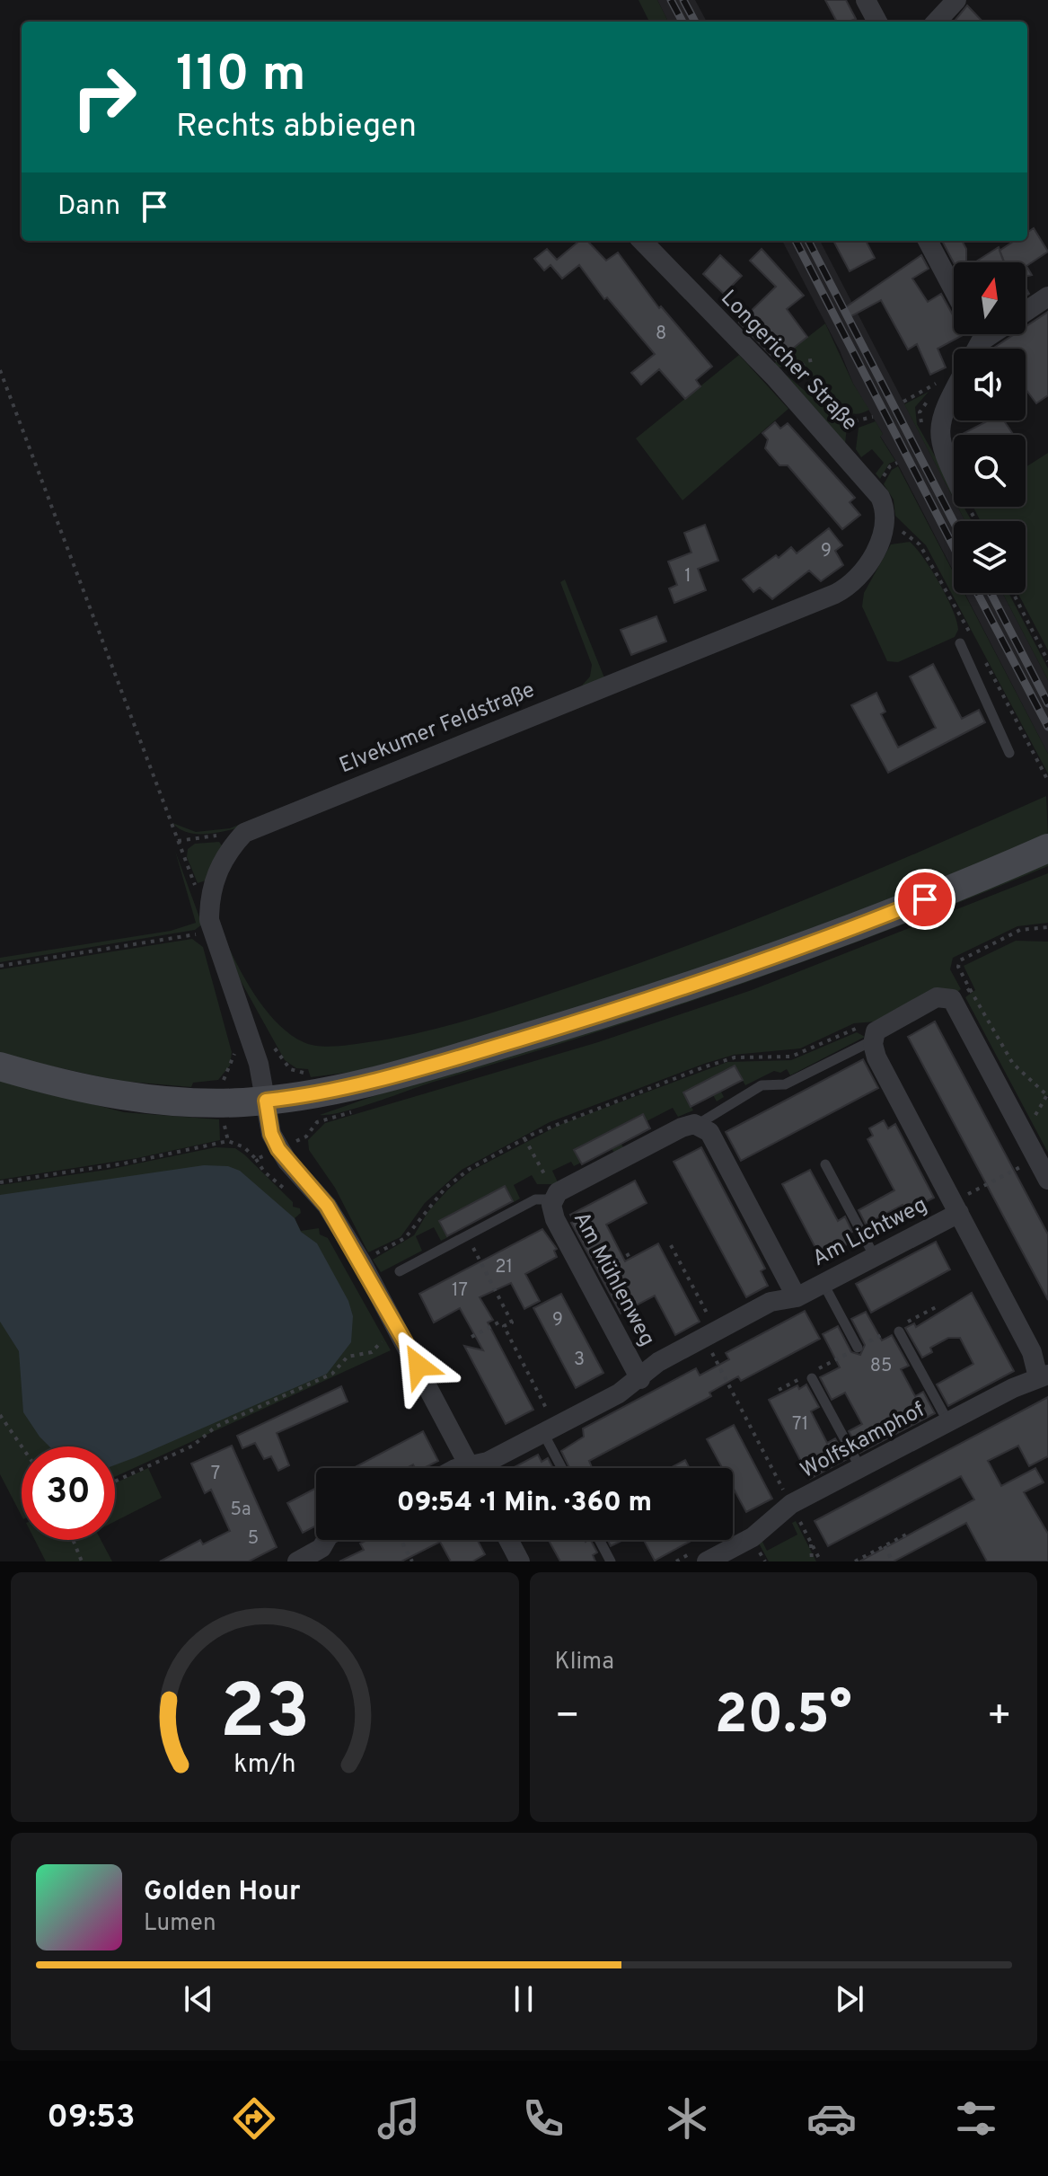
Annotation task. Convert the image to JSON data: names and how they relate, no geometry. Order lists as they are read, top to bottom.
{
  "streets": {
    "street": [
      "Longericher Straße",
      "Elvekumer Feldstraße",
      "Am Lichtweg",
      "Am Mühlenweg",
      "Wolfskamphof"
    ]
  },
  "crossings": [
    ["Longericher Straße", "Elvekumer Feldstraße"],
    ["Am Lichtweg", "Am Mühlenweg"],
    ["Am Lichtweg", "Wolfskamphof"]
  ],
  "house_numbers": [
    "8",
    "9",
    "1",
    "21",
    "17",
    "9",
    "3",
    "85",
    "71",
    "7",
    "5a",
    "5"
  ],
  "north": "top",
  "page": {
    "turn": ["110 m", "Rechts abbiegen"],
    "then": "Dann",
    "limit": "30",
    "trip": "09:54 · 1 Min. · 360 m",
    "tile": "Klima",
    "heat": ["−", "20.5°", "+"],
    "song": ["Golden Hour", "Lumen"],
    "tabs": "09:53",
    "gauge": ["23", "km/h"]
  }
}
